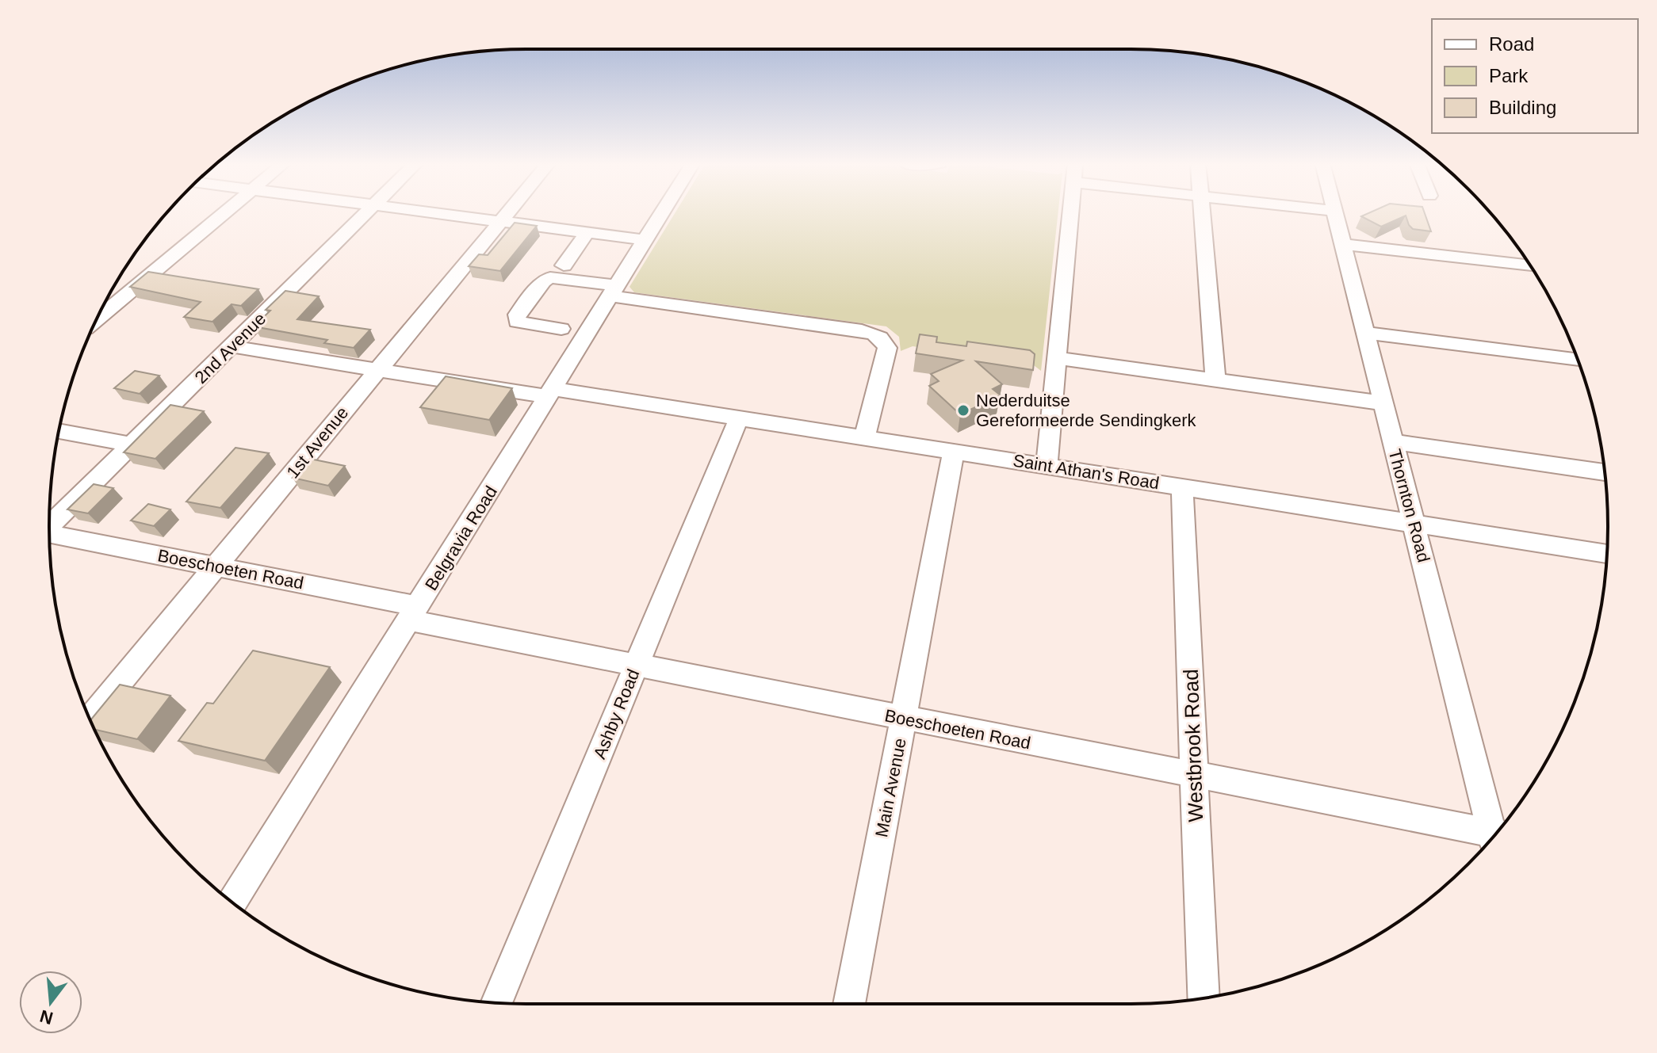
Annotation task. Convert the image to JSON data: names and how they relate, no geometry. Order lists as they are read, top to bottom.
{
  "streets": {
    "street": [
      "2nd Avenue",
      "1st Avenue",
      "Saint Athan's Road",
      "Thornton Road",
      "Belgravia Road",
      "Boeschoeten Road",
      "Ashby Road",
      "Westbrook Road",
      "Main Avenue"
    ]
  },
  "crossings": [
    ["2nd Avenue", "Saint Athan's Road"],
    ["1st Avenue", "Saint Athan's Road"],
    ["1st Avenue", "Boeschoeten Road"],
    ["Saint Athan's Road", "Thornton Road"],
    ["Saint Athan's Road", "Belgravia Road"],
    ["Saint Athan's Road", "Ashby Road"],
    ["Saint Athan's Road", "Westbrook Road"],
    ["Saint Athan's Road", "Main Avenue"],
    ["Belgravia Road", "Boeschoeten Road"],
    ["Boeschoeten Road", "Ashby Road"],
    ["Boeschoeten Road", "Westbrook Road"],
    ["Boeschoeten Road", "Main Avenue"]
  ],
  "places": ["Nederduitse Gereformeerde Sendingkerk"],
  "legend": ["Road", "Park", "Building"],
  "north": "bottom"
}
